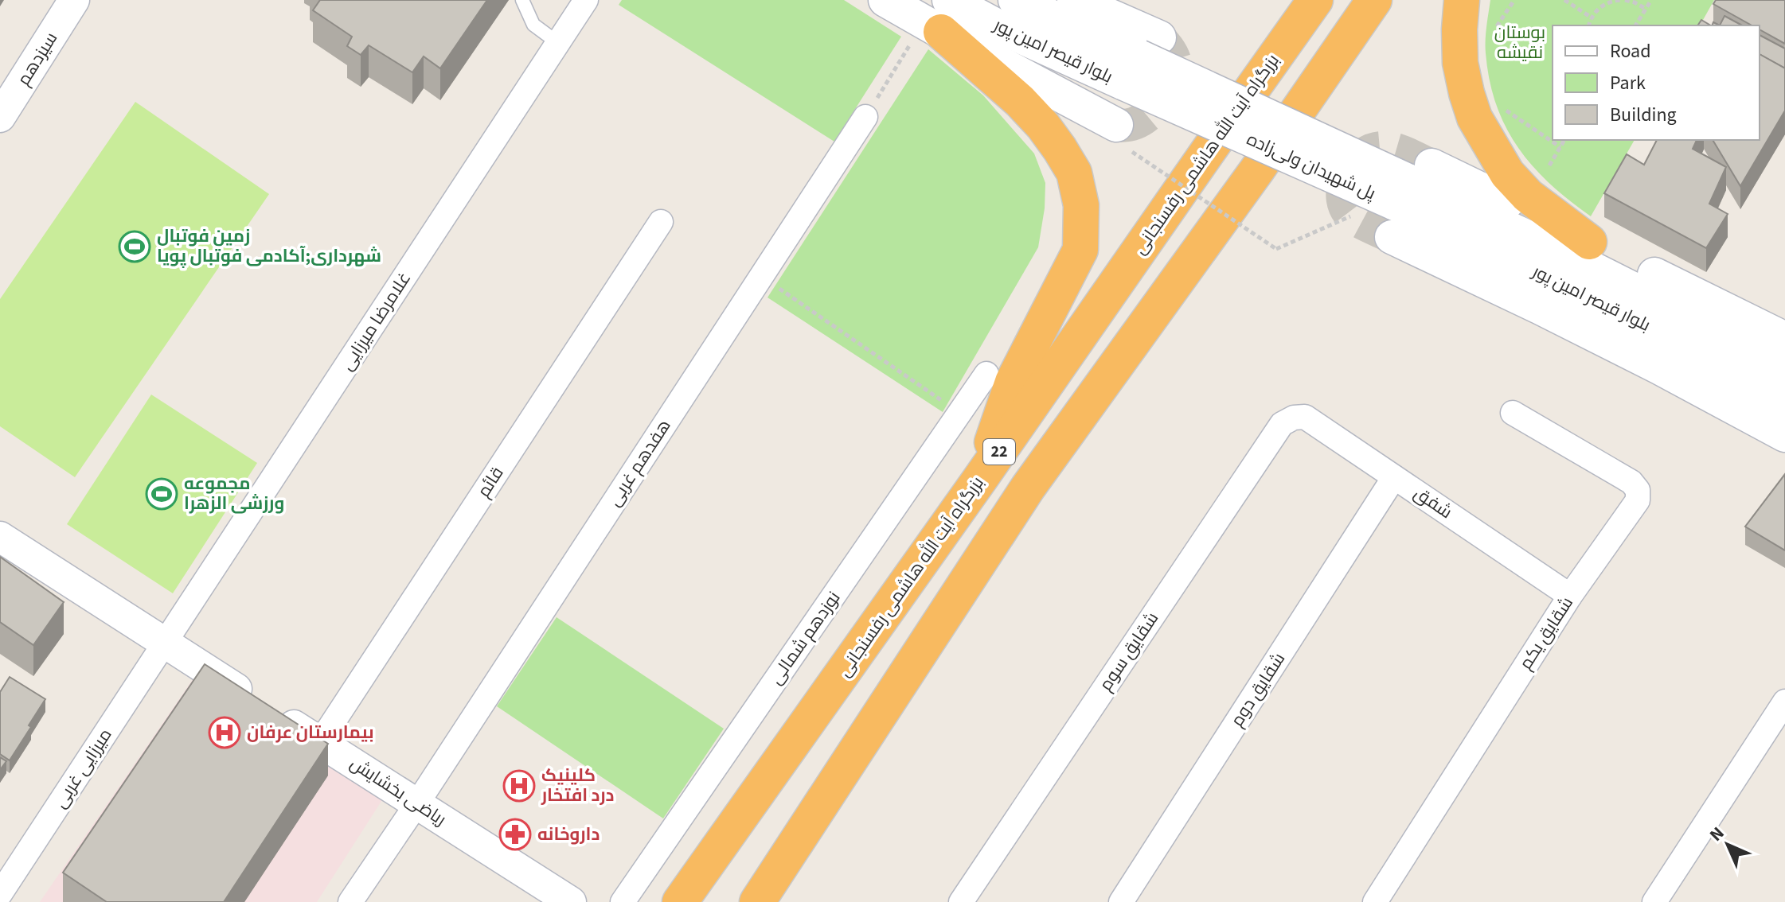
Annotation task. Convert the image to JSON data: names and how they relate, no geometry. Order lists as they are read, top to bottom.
{
  "streets": {
    "highway": ["بزرگراه آیت الله هاشمی رفسنجانی", "22"],
    "main road": ["بلوار قیصر امین پور", "پل شهیدان ولی‌زاده"],
    "street": [
      "سیزدهم",
      "غلامرضا میرزایی",
      "هفدهم غربی",
      "قائم",
      "شفق",
      "شقایق یکم",
      "نوزدهم شمالی",
      "شقایق سوم",
      "شقایق دوم",
      "میرزایی غربی",
      "ریاضی بخشایش"
    ]
  },
  "crossings": [
    ["بلوار قیصر امین پور", "پل شهیدان ولی‌زاده"],
    ["غلامرضا میرزایی", "میرزایی غربی"],
    ["غلامرضا میرزایی", "ریاضی بخشایش"],
    ["هفدهم غربی", "ریاضی بخشایش"],
    ["قائم", "ریاضی بخشایش"],
    ["شفق", "شقایق یکم"],
    ["شفق", "شقایق سوم"],
    ["شفق", "شقایق دوم"],
    ["میرزایی غربی", "ریاضی بخشایش"]
  ],
  "parks": ["بوستان نقیشه"],
  "places": {
    "sports": ["زمین فوتبال شهرداری;آکادمی فوتبال پویا", "مجموعه ورزشی الزهرا"],
    "hospital": ["بیمارستان عرفان", "کلینیک درد افتخار"],
    "pharmacy": ["داروخانه"]
  },
  "legend": ["Road", "Park", "Building"],
  "north": "top left"
}
